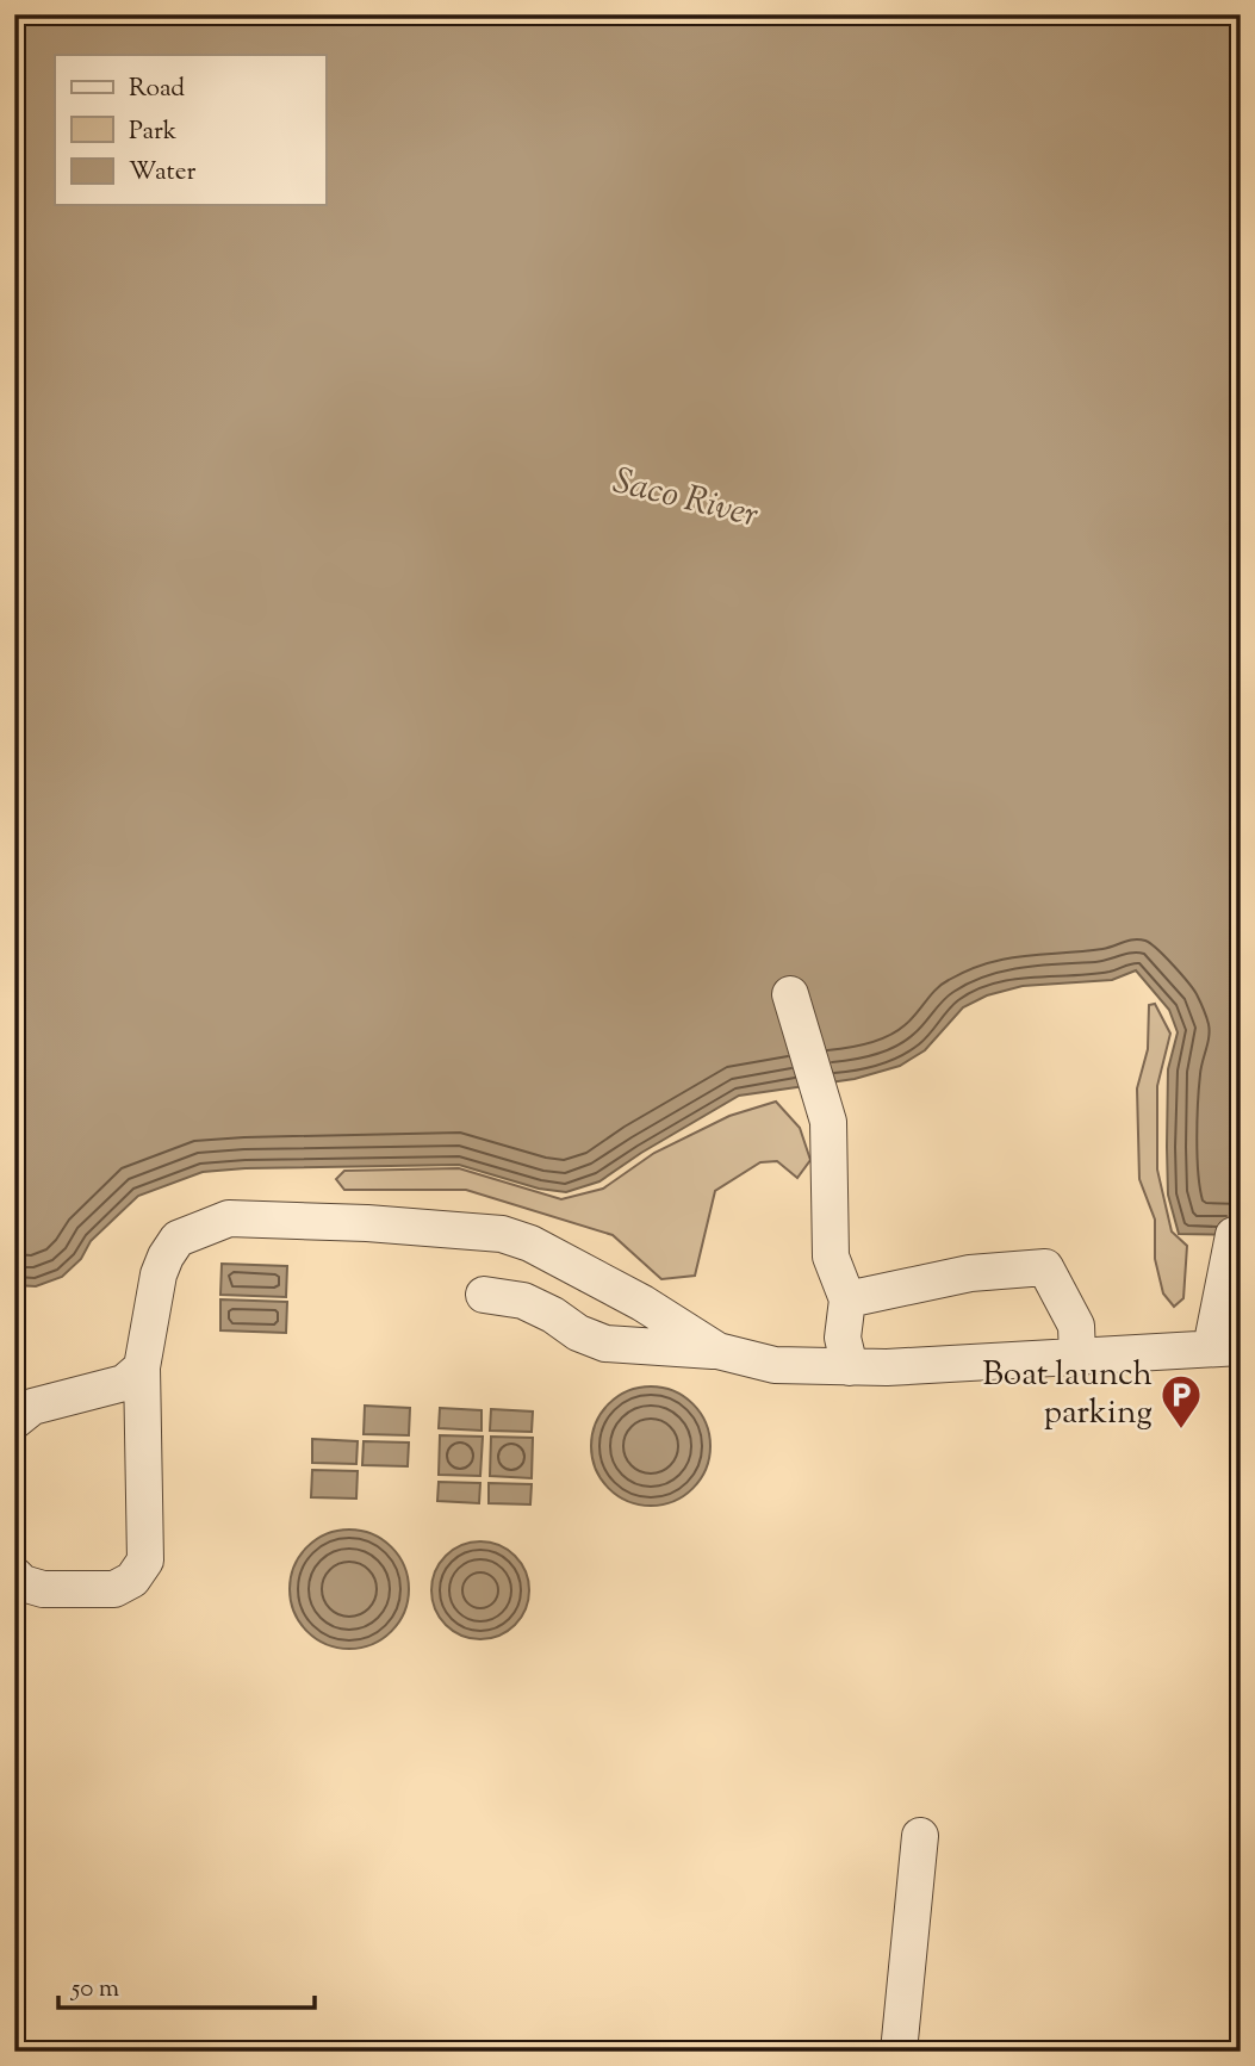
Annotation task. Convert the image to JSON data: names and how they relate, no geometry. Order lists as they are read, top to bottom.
{
  "water": ["Saco River"],
  "places": {
    "parking": ["Boat launch parking"]
  },
  "legend": ["Road", "Park", "Water"],
  "scale_bar": "50 m"
}
